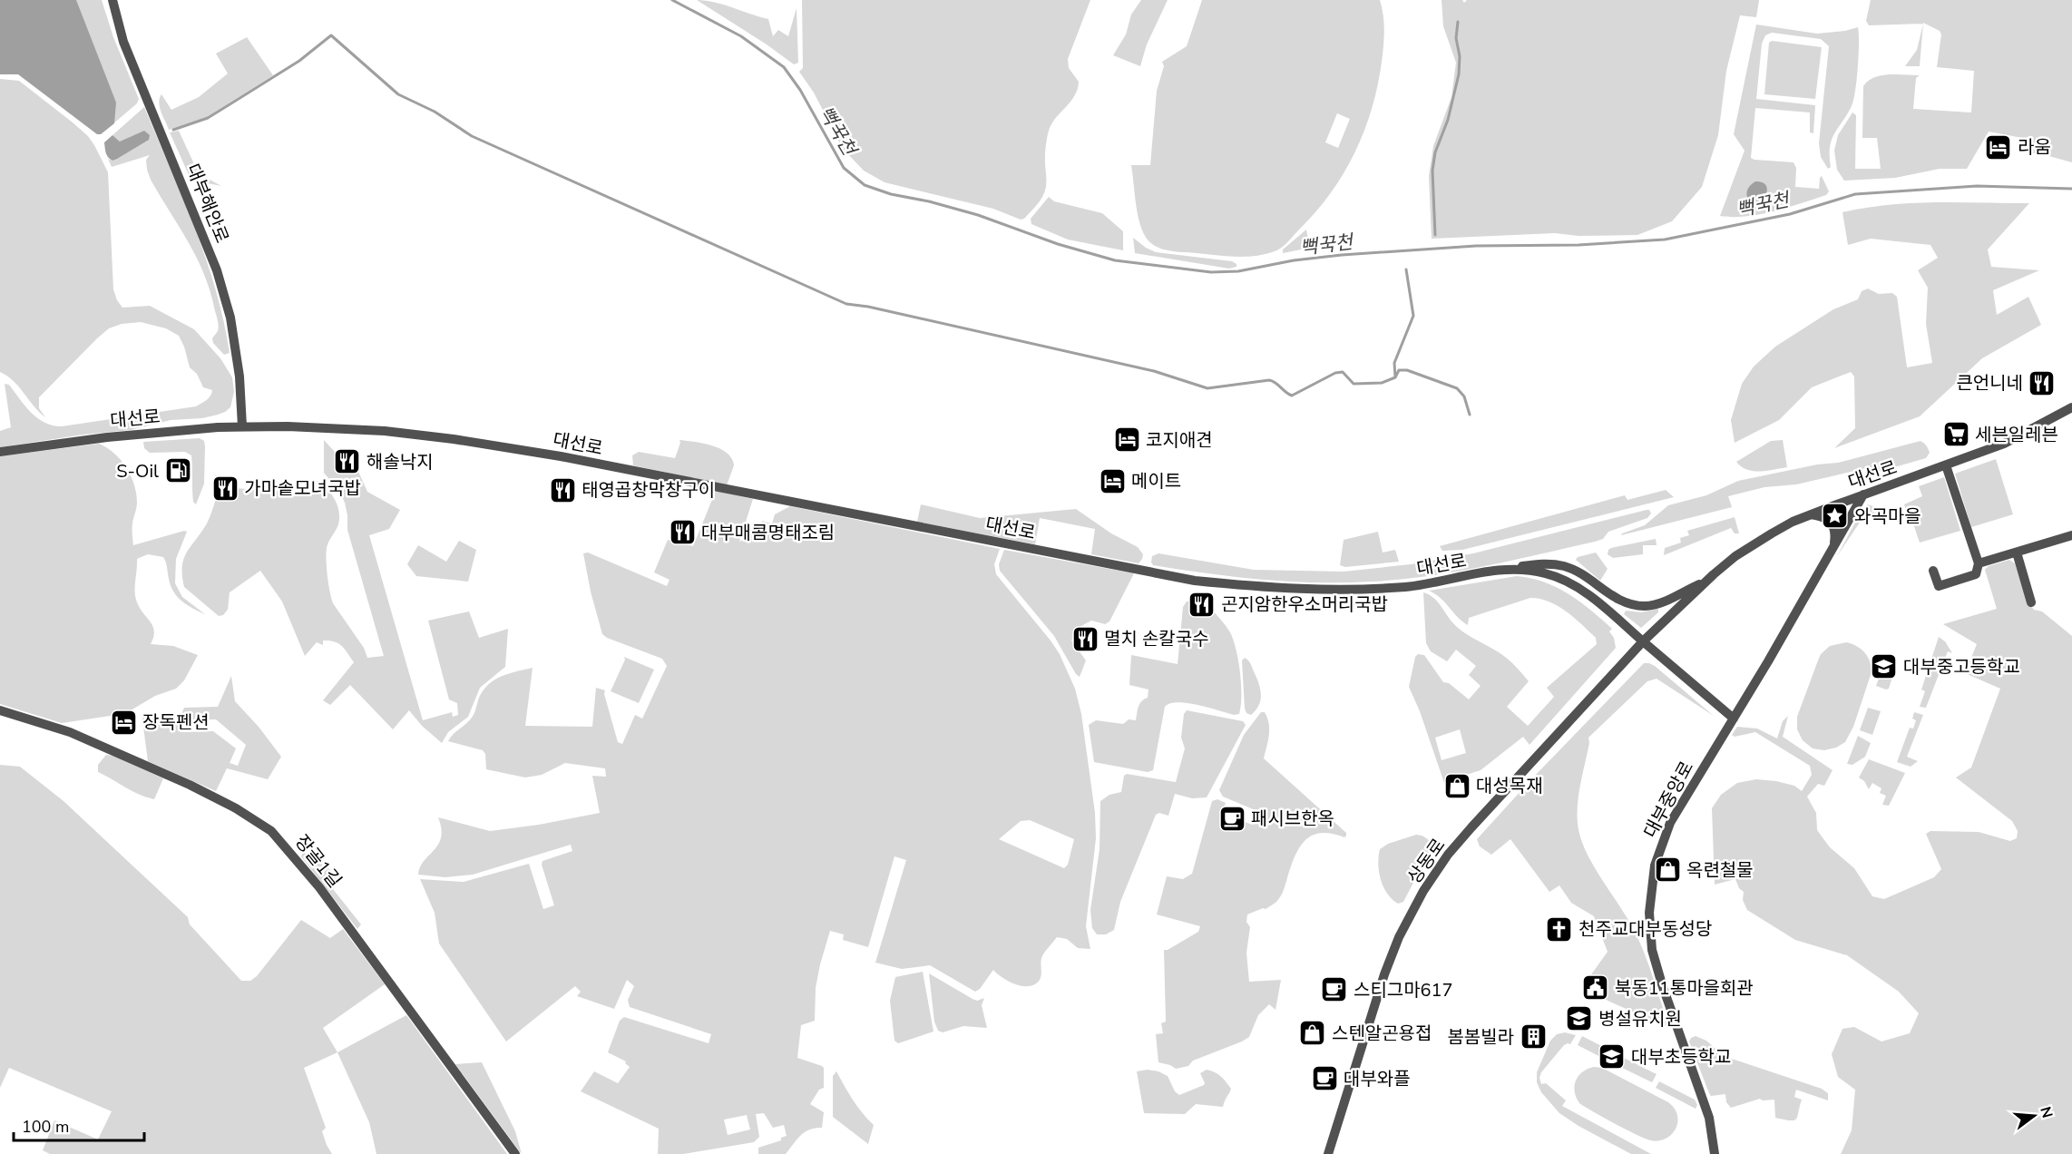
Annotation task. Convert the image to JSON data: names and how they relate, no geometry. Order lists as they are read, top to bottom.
{
  "streets": {
    "street": [
      "대부해안로",
      "대선로",
      "대부중앙로",
      "장골1길",
      "상동로"
    ]
  },
  "crossings": [
    ["대부해안로", "대선로"],
    ["대선로", "대부중앙로"],
    ["대선로", "상동로"]
  ],
  "water": ["뻑꾹천"],
  "places": {
    "hotel": [
      "라움",
      "코지애견",
      "메이트",
      "장독펜션"
    ],
    "restaurant": [
      "큰언니네",
      "해솔낙지",
      "가마솥모녀국밥",
      "태영곱창막창구이",
      "대부매콤명태조림",
      "곤지암한우소머리국밥",
      "멸치 손칼국수"
    ],
    "supermarket": ["세븐일레븐"],
    "fuel station": ["S-Oil"],
    "place": ["와곡마을"],
    "school or university": ["대부중고등학교", "병설유치원", "대부초등학교"],
    "shop": ["대성목재", "옥련철물", "스텐알곤용접"],
    "cafe": ["패시브한옥", "스티그마617", "대부와플"],
    "church": ["천주교대부동성당"],
    "public building": ["북동11통마을회관"],
    "building": ["봄봄빌라"]
  },
  "scale_bar": "100 m",
  "north": "right"
}
